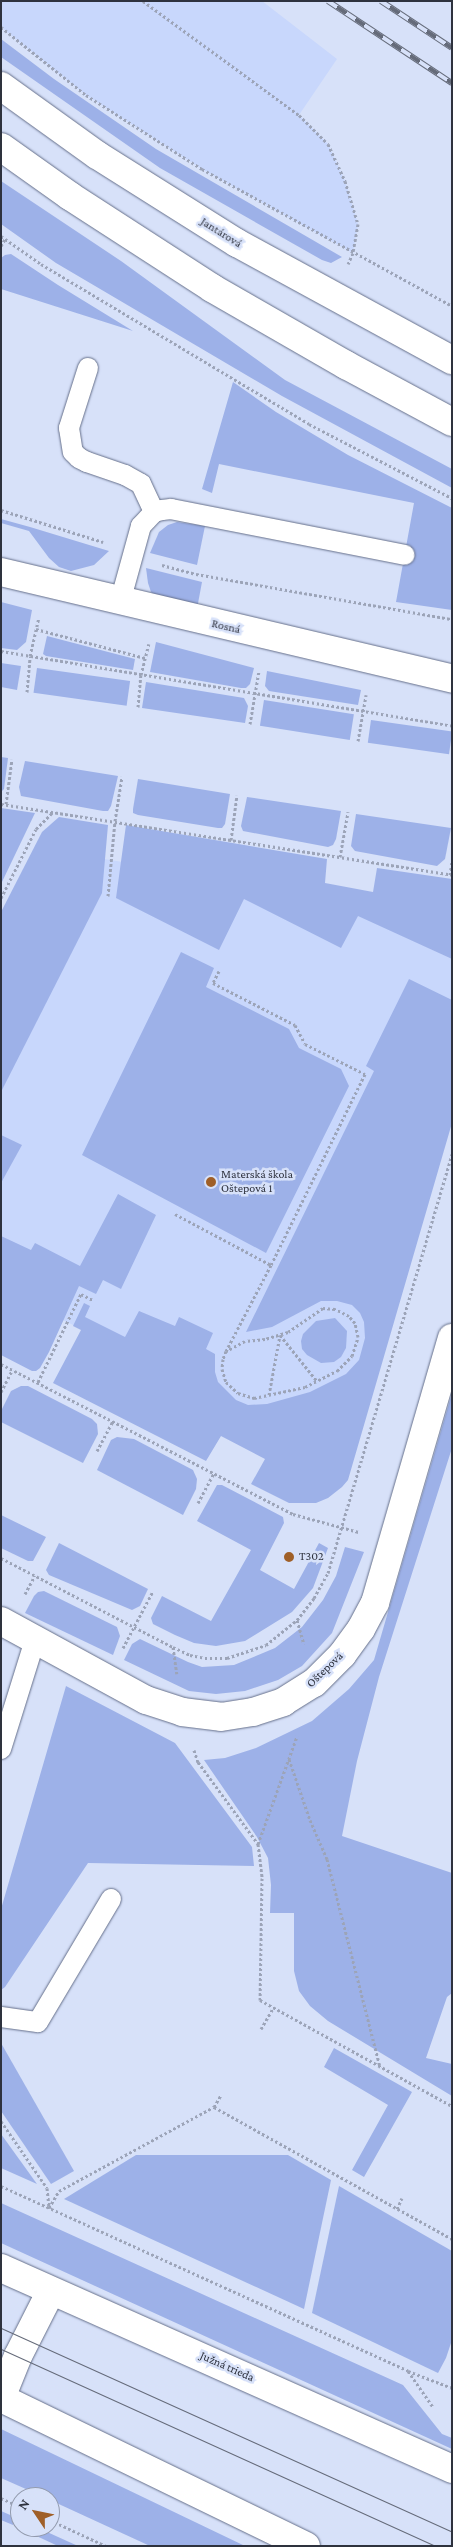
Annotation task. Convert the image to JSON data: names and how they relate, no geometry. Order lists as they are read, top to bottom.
{
  "streets": {
    "street": [
      "Jantárová",
      "Rosná",
      "Oštepová",
      "Južná trieda"
    ]
  },
  "places": ["Materská škola Oštepová 1", "T302"],
  "north": "top left"
}
